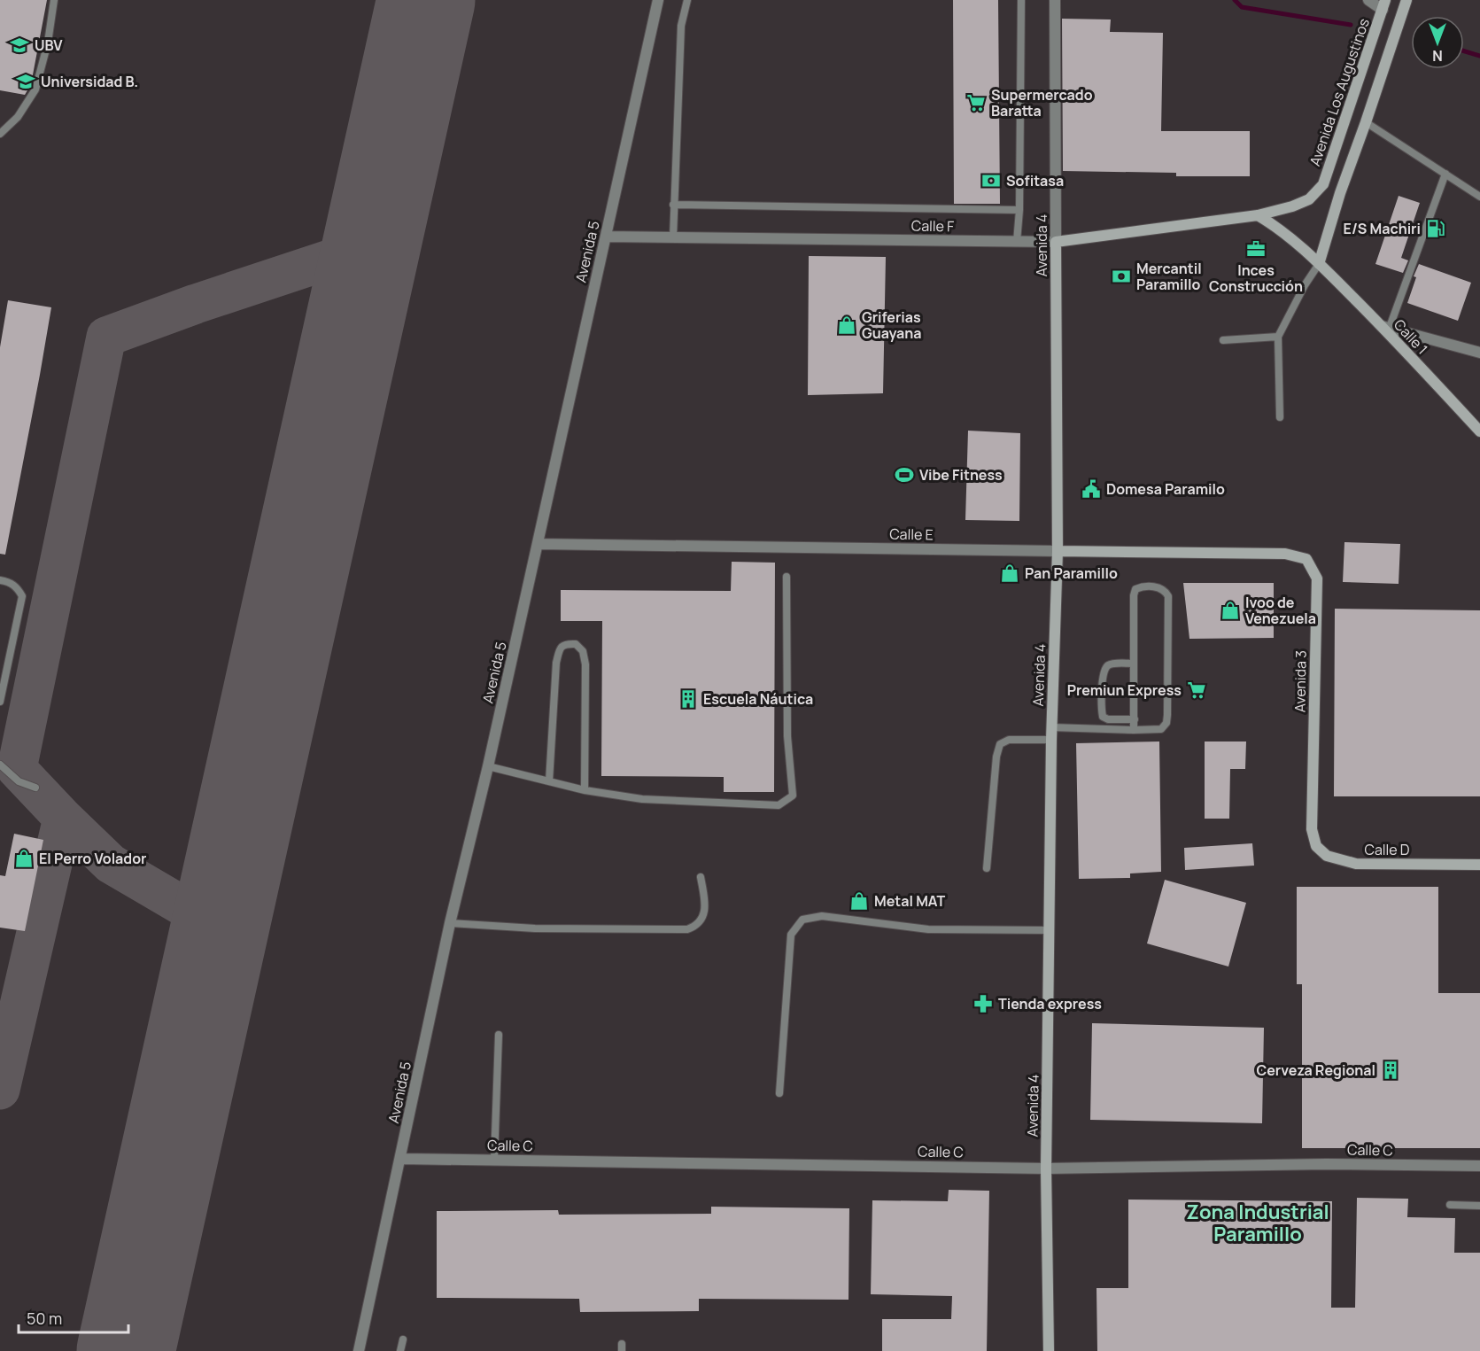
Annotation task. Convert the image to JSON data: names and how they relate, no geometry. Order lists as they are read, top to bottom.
{
  "streets": {
    "main road": [
      "Avenida Los Augustinos",
      "Calle F",
      "Avenida 4",
      "Calle 1",
      "Calle E",
      "Avenida 3",
      "Calle D"
    ],
    "street": ["Avenida 5", "Calle C"]
  },
  "crossings": [
    ["Avenida Los Augustinos", "Calle F"],
    ["Avenida Los Augustinos", "Calle 1"],
    ["Calle F", "Avenida 4"],
    ["Calle F", "Avenida 5"],
    ["Calle F", "Calle 1"],
    ["Avenida 4", "Calle E"],
    ["Avenida 4", "Calle C"],
    ["Avenida 5", "Calle E"],
    ["Avenida 5", "Calle C"],
    ["Calle E", "Avenida 3"],
    ["Avenida 3", "Calle D"]
  ],
  "districts": ["Zona Industrial Paramillo"],
  "places": {
    "school or university": ["UBV", "Universidad B."],
    "supermarket": ["Supermercado Baratta", "Premiun Express"],
    "bank": ["Sofitasa", "Mercantil Paramillo"],
    "fuel station": ["E/S Machiri"],
    "office": ["Inces Construcción"],
    "shop": [
      "Griferias Guayana",
      "Pan Paramillo",
      "Ivoo de Venezuela",
      "El Perro Volador",
      "Metal MAT"
    ],
    "sports": ["Vibe Fitness"],
    "public building": ["Domesa Paramilo"],
    "building": ["Escuela Náutica", "Cerveza Regional"],
    "pharmacy": ["Tienda express"]
  },
  "scale_bar": "50 m",
  "north": "bottom"
}
